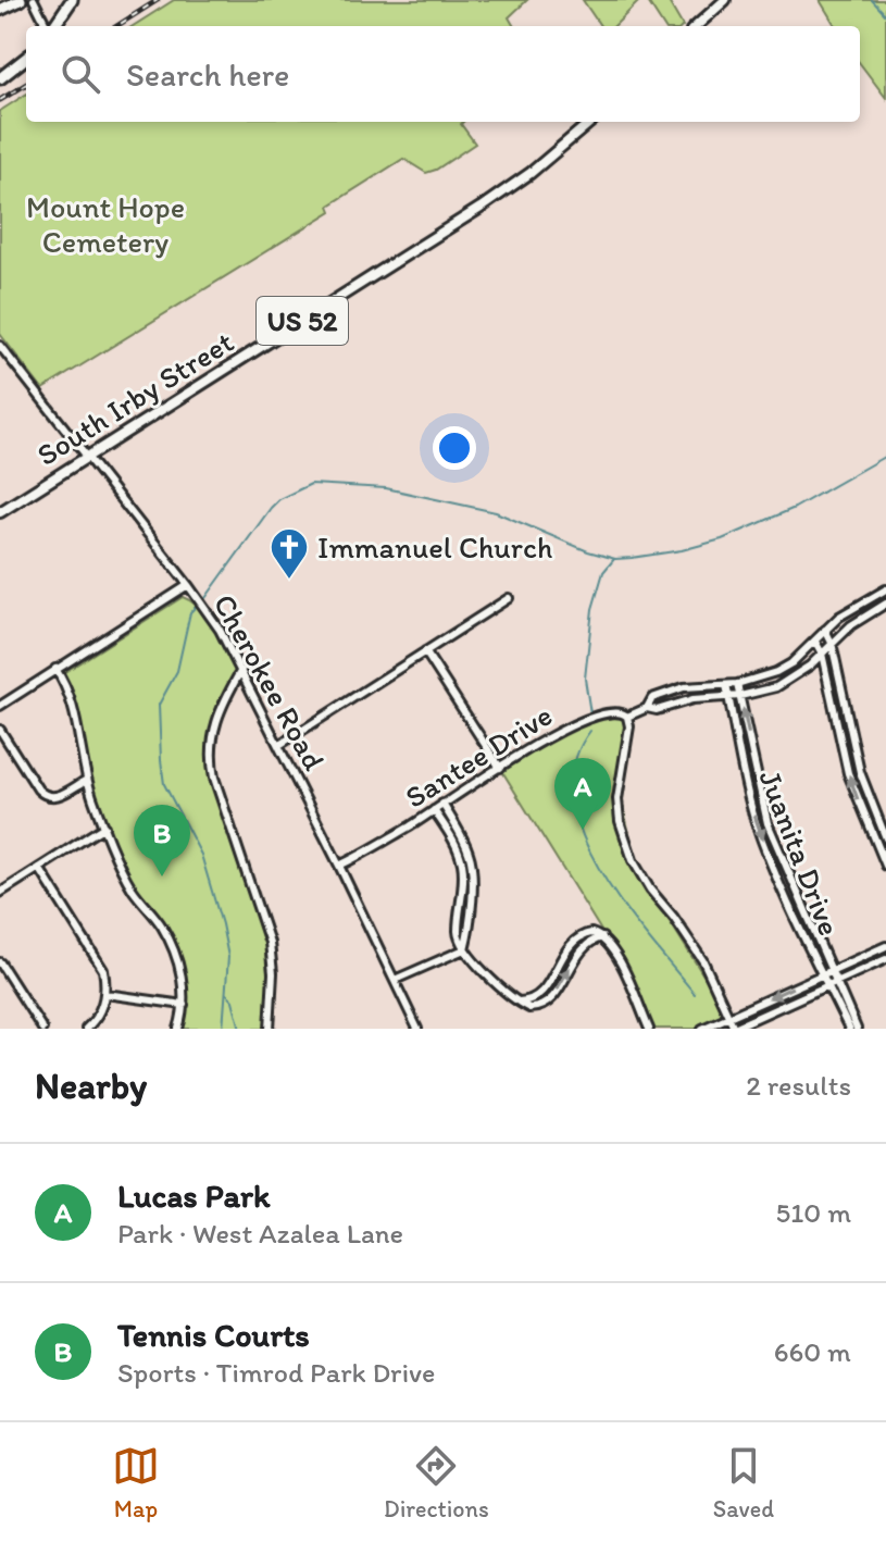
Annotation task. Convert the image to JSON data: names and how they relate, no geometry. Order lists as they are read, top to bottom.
{
  "streets": {
    "main road": ["US 52", "South Irby Street"],
    "street": ["Cherokee Road", "Santee Drive", "Juanita Drive"]
  },
  "crossings": [
    ["South Irby Street", "Cherokee Road"],
    ["Cherokee Road", "Santee Drive"],
    ["Santee Drive", "Juanita Drive"]
  ],
  "parks": ["Mount Hope Cemetery"],
  "places": {
    "church": ["Immanuel Church"]
  },
  "page": {
    "search": "Search here",
    "pins": ["A", "B"],
    "heading": ["Nearby", "2 results"],
    "list": [
      {
        "mark": "A",
        "name": "Lucas Park",
        "note": "Park · West Azalea Lane",
        "value": "510 m"
      },
      {
        "mark": "B",
        "name": "Tennis Courts",
        "note": "Sports · Timrod Park Drive",
        "value": "660 m"
      }
    ],
    "nav": ["Map", "Directions", "Saved"]
  }
}
